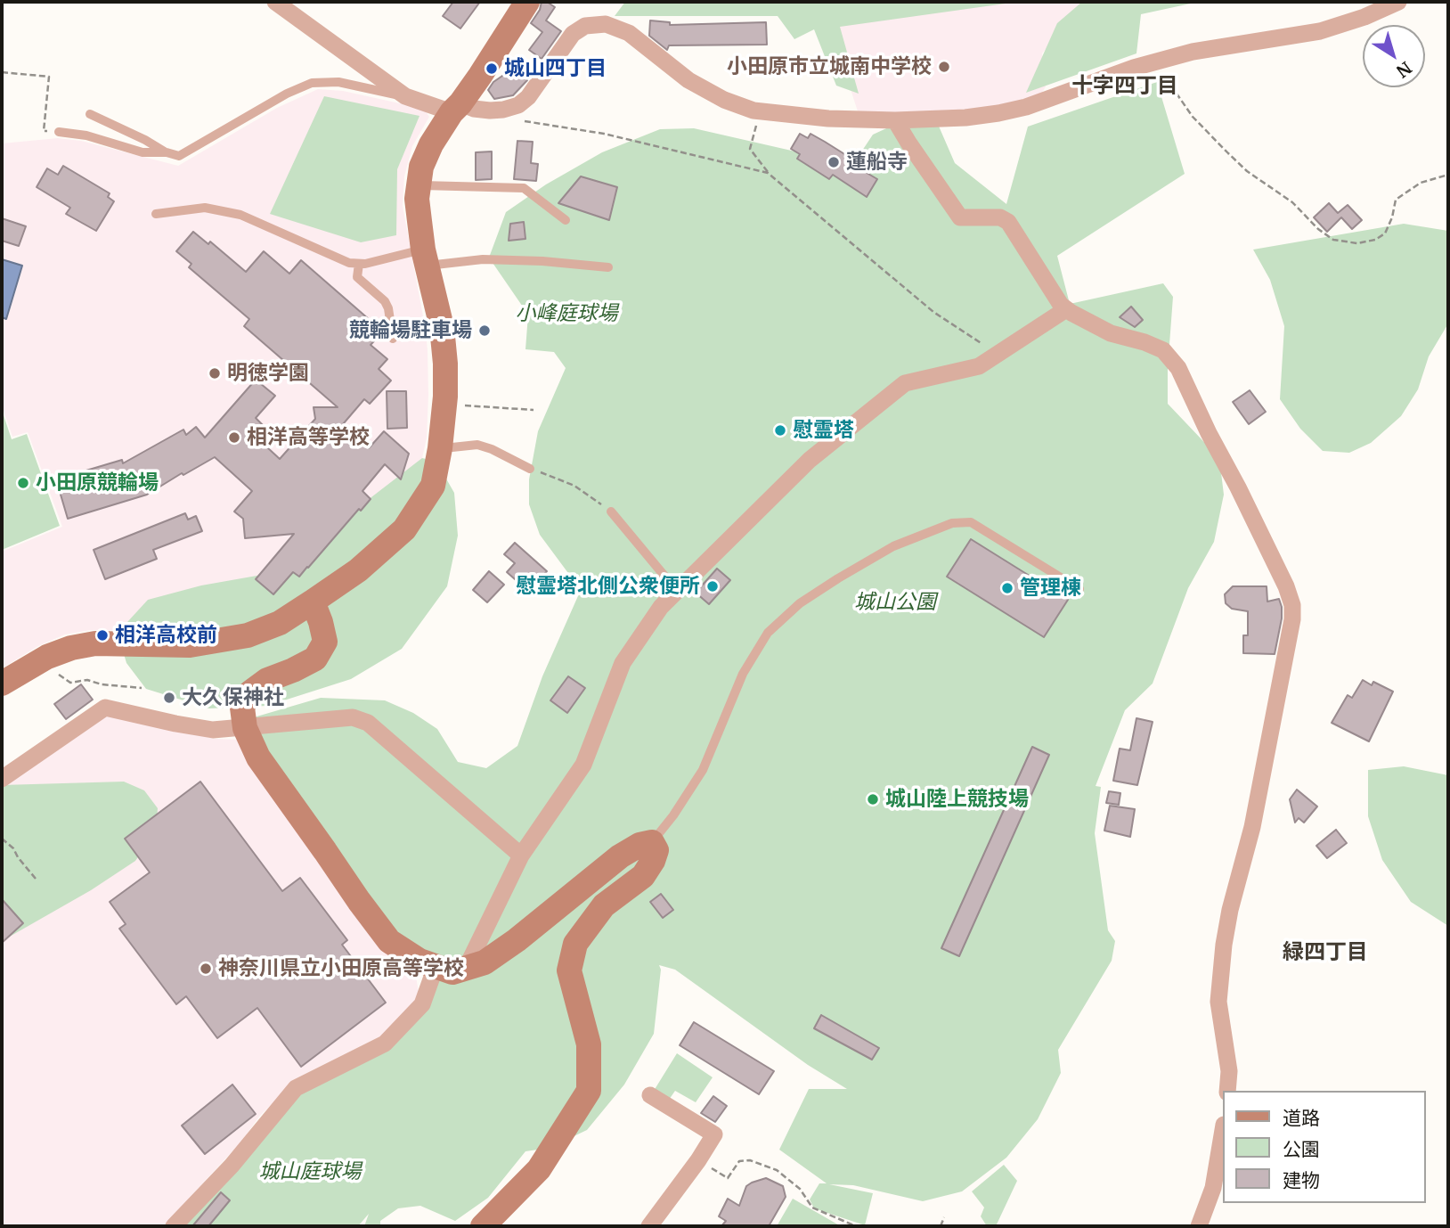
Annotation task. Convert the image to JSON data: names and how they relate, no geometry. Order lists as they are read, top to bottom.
{
  "districts": ["十字四丁目", "緑四丁目"],
  "parks": ["小峰庭球場", "城山公園", "城山庭球場"],
  "places": [
    "小田原市立城南中学校",
    "城山四丁目",
    "蓮船寺",
    "競輪場駐車場",
    "明徳学園",
    "慰霊塔",
    "相洋高等学校",
    "小田原競輪場",
    "慰霊塔北側公衆便所",
    "管理棟",
    "相洋高校前",
    "大久保神社",
    "城山陸上競技場",
    "神奈川県立小田原高等学校"
  ],
  "legend": ["道路", "公園", "建物"],
  "north": "bottom right"
}
